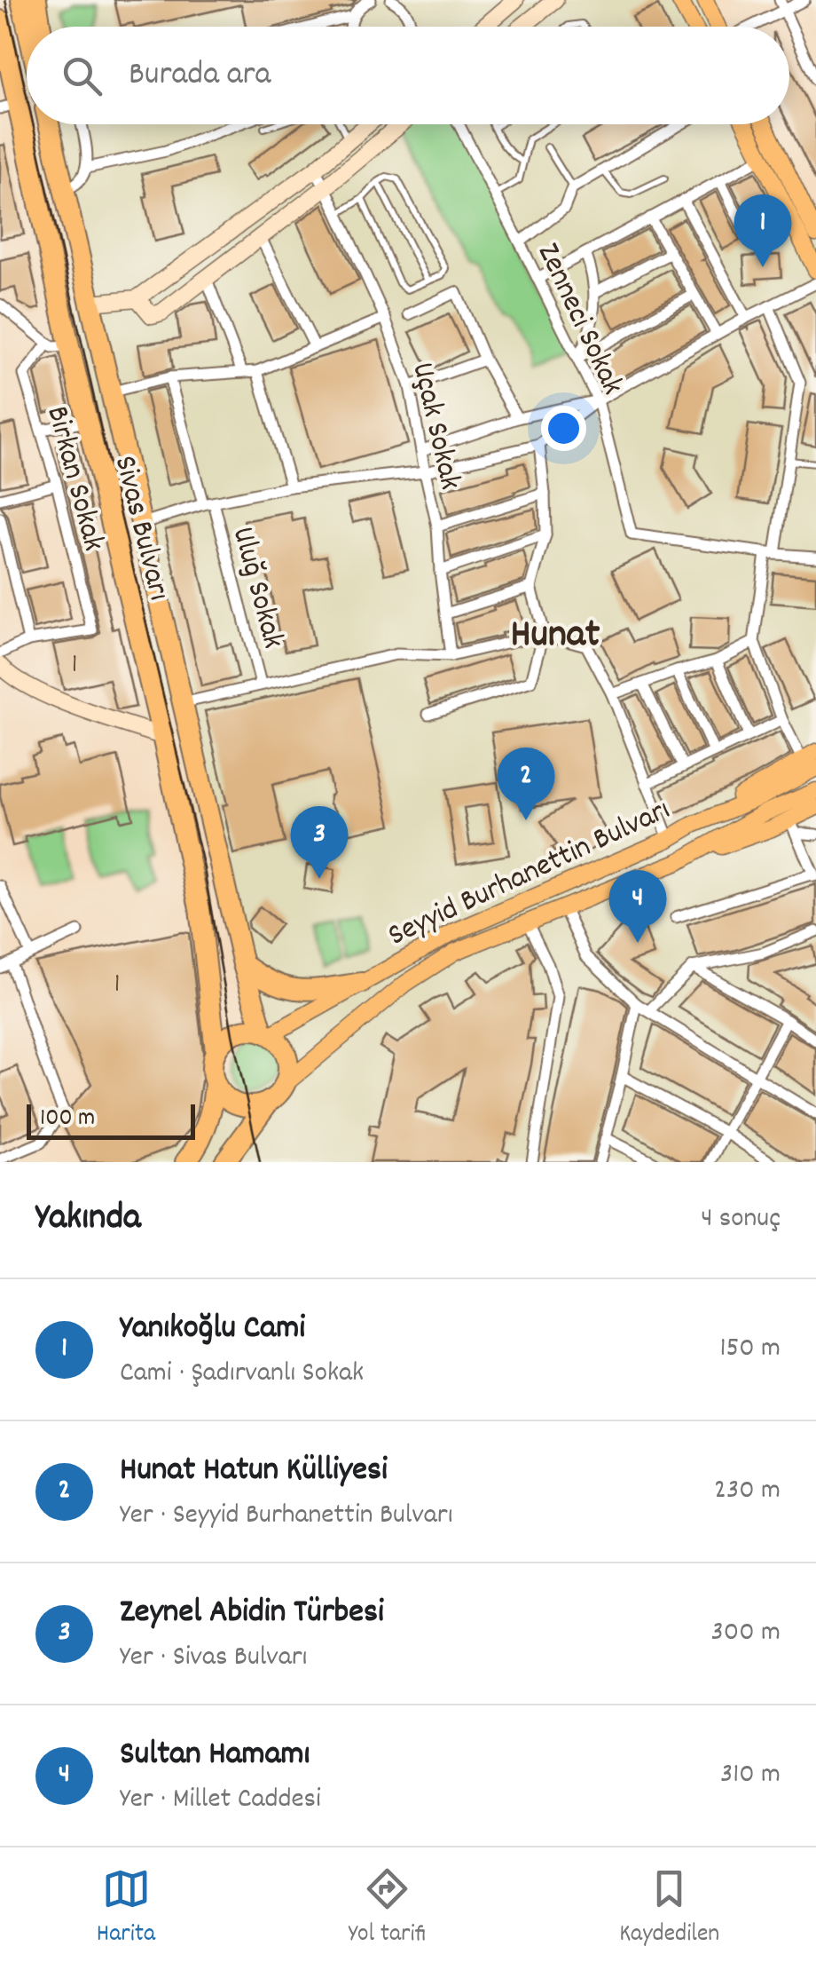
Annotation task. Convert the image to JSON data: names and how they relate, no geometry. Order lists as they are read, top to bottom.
{
  "streets": {
    "highway": ["Sivas Bulvarı"],
    "main road": ["Seyyid Burhanettin Bulvarı"],
    "street": [
      "Zenneci Sokak",
      "Uçak Sokak",
      "Birkan Sokak",
      "Uluğ Sokak"
    ]
  },
  "crossings": [
    ["Sivas Bulvarı", "Seyyid Burhanettin Bulvarı"]
  ],
  "districts": ["Hunat"],
  "house_numbers": ["1", "1"],
  "scale_bar": "100 m",
  "page": {
    "search": "Burada ara",
    "pins": [
      "1",
      "2",
      "3",
      "4"
    ],
    "scale": "100 m",
    "heading": ["Yakında", "4 sonuç"],
    "list": [
      {
        "mark": "1",
        "name": "Yanıkoğlu Cami",
        "note": "Cami · Şadırvanlı Sokak",
        "value": "150 m"
      },
      {
        "mark": "2",
        "name": "Hunat Hatun Külliyesi",
        "note": "Yer · Seyyid Burhanettin Bulvarı",
        "value": "230 m"
      },
      {
        "mark": "3",
        "name": "Zeynel Abidin Türbesi",
        "note": "Yer · Sivas Bulvarı",
        "value": "300 m"
      },
      {
        "mark": "4",
        "name": "Sultan Hamamı",
        "note": "Yer · Millet Caddesi",
        "value": "310 m"
      }
    ],
    "nav": ["Harita", "Yol tarifi", "Kaydedilen"]
  }
}
